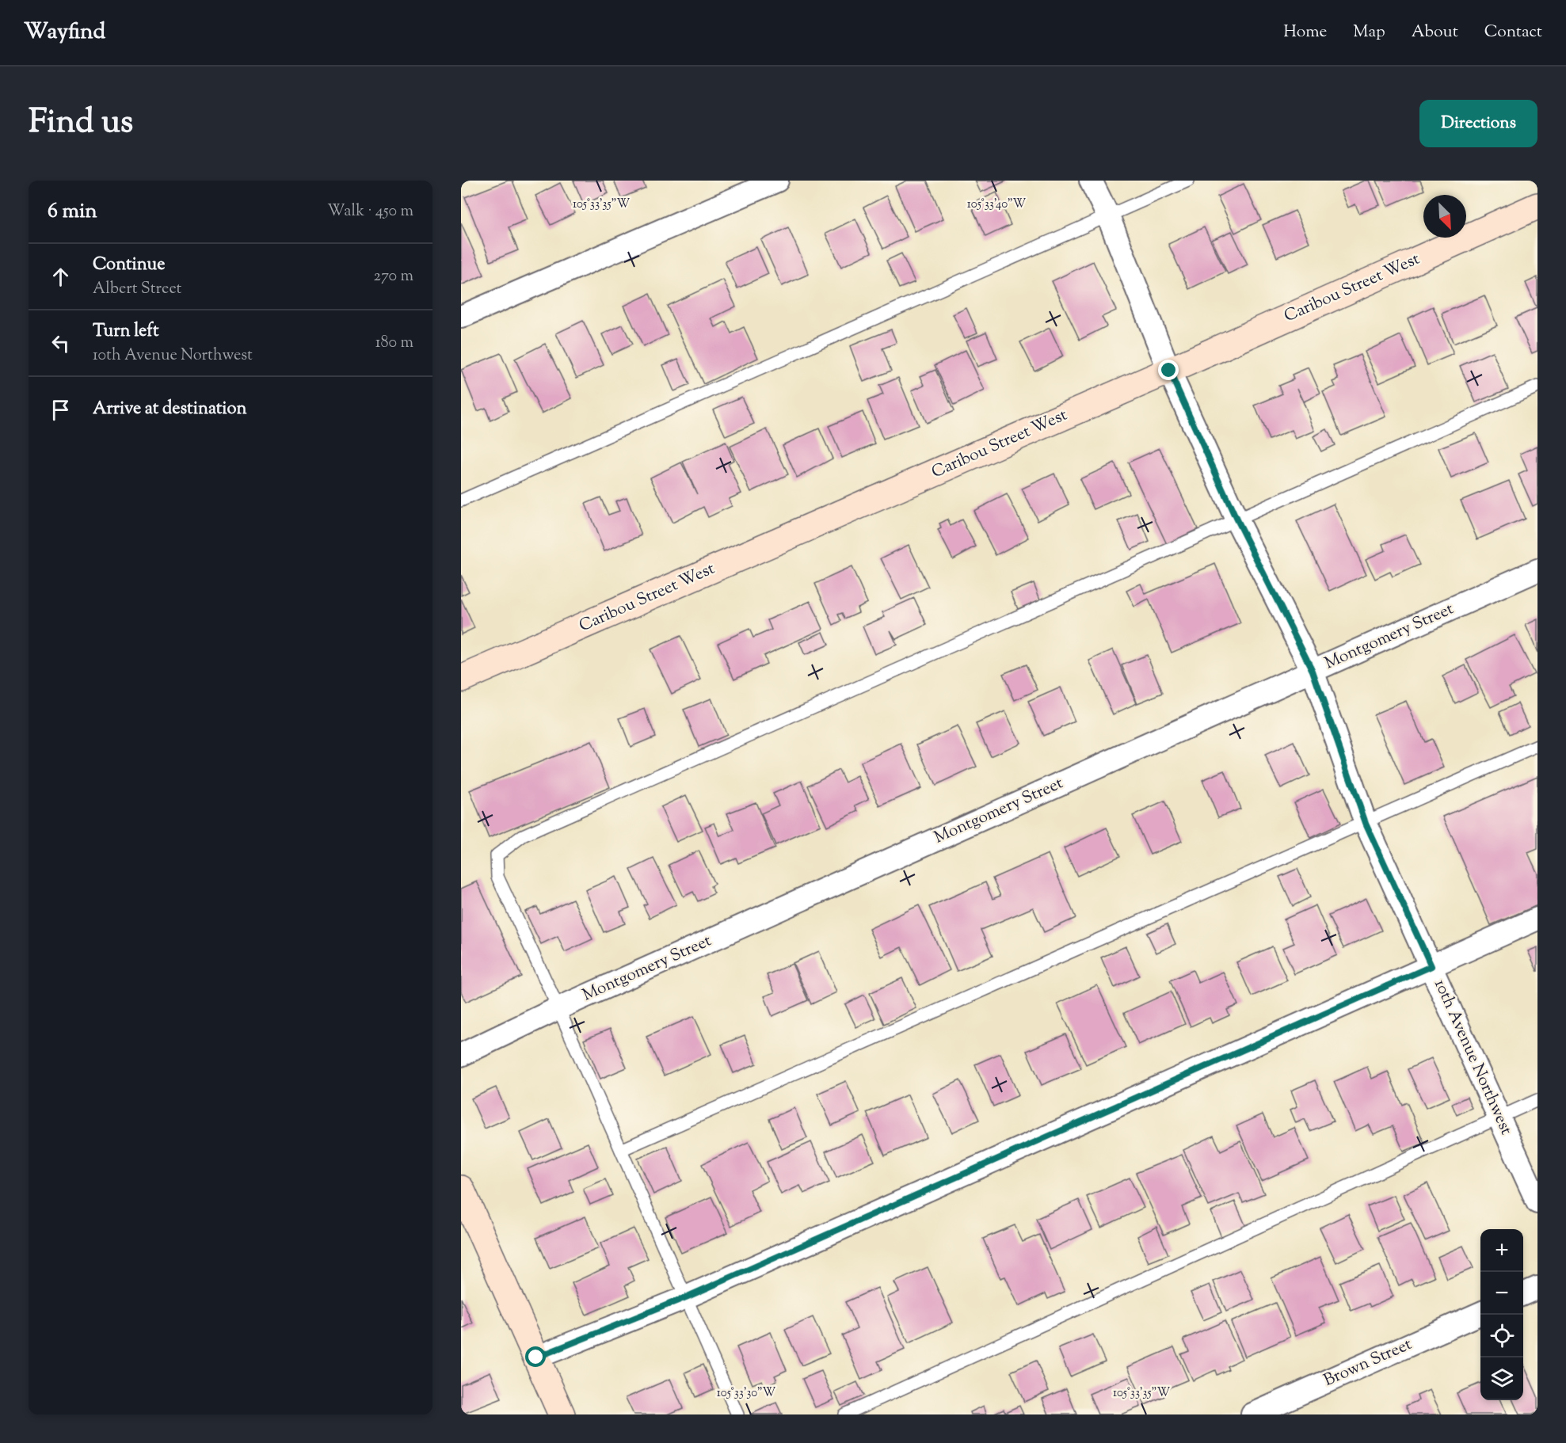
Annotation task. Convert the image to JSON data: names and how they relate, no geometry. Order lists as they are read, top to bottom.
{
  "streets": {
    "street": [
      "Caribou Street West",
      "Montgomery Street",
      "10th Avenue Northwest",
      "Brown Street"
    ]
  },
  "crossings": [
    ["Caribou Street West", "10th Avenue Northwest"],
    ["Montgomery Street", "10th Avenue Northwest"]
  ],
  "north": "bottom right",
  "page": {
    "header": "Wayfind",
    "nav": [
      "Home",
      "Map",
      "About",
      "Contact"
    ],
    "title": "Find us",
    "buttons": "Directions",
    "heading": ["6 min", "Walk · 450 m"],
    "list": [
      ["Continue", "Albert Street", "270 m"],
      ["Turn left", "10th Avenue Northwest", "180 m"],
      "Arrive at destination"
    ],
    "map_buttons": ["+", "−"]
  },
  "coordinates": ["105°33'35\"W", "105°33'40\"W", "105°33'30\"W"]
}
